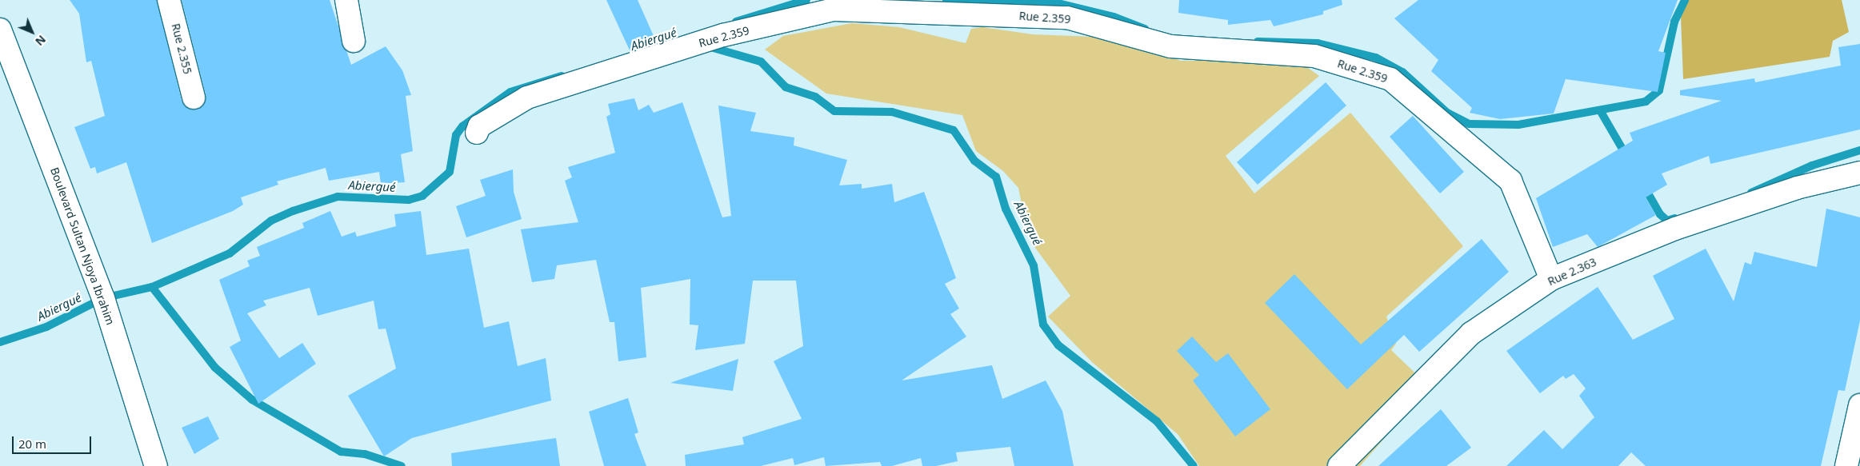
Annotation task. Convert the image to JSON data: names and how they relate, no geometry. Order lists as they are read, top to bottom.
{
  "streets": {
    "street": [
      "Rue 2.359",
      "Rue 2.355",
      "Boulevard Sultan Njoya Ibrahim",
      "Rue 2.363"
    ]
  },
  "crossings": [
    ["Rue 2.359", "Rue 2.363"]
  ],
  "water": ["Abiergué"],
  "scale_bar": "20 m",
  "north": "bottom right"
}
